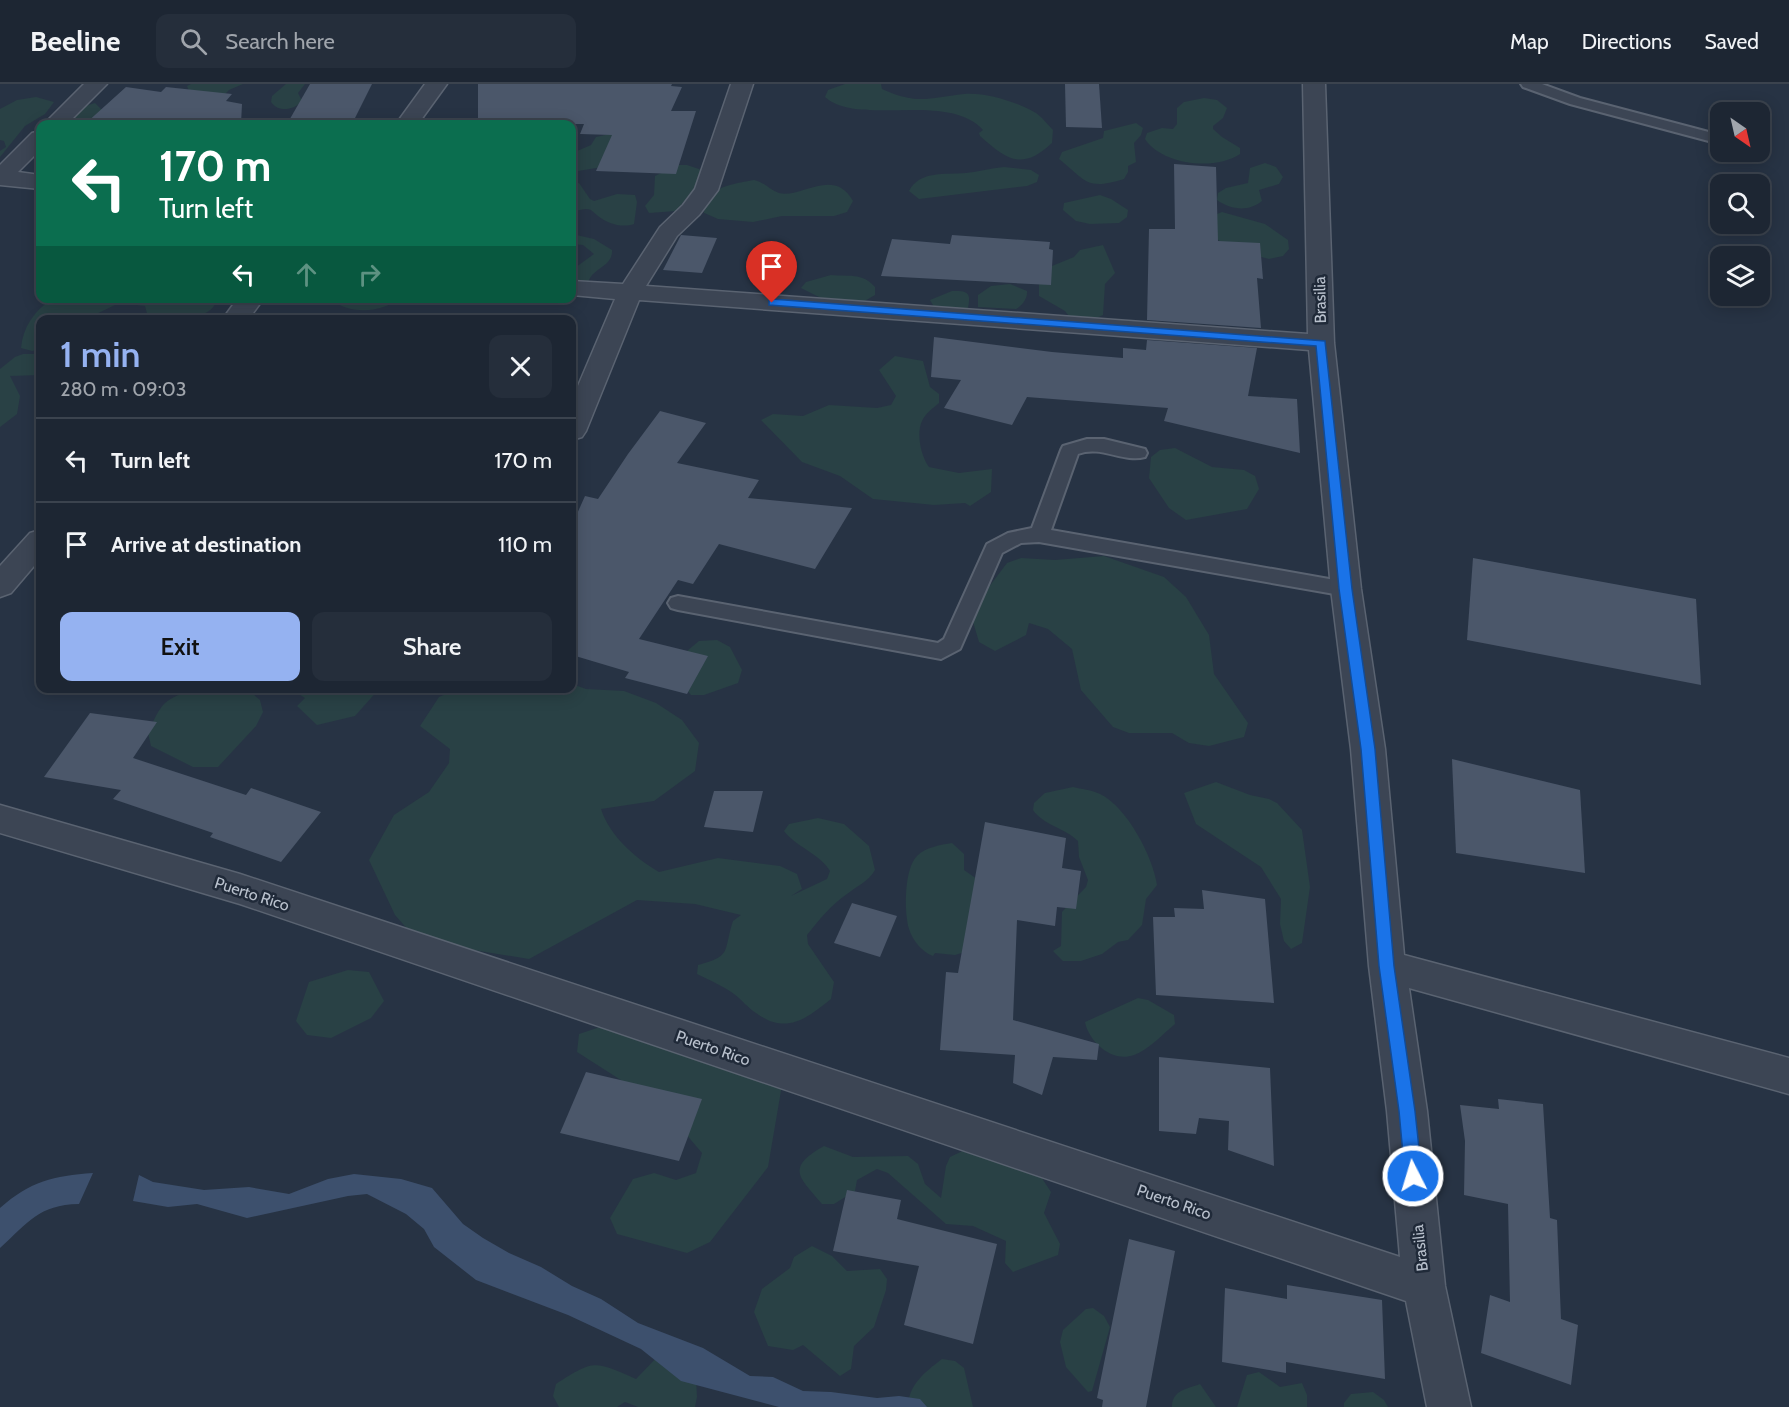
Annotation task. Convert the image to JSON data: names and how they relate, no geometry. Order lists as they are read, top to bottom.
{
  "streets": {
    "street": ["Brasilia", "Puerto Rico"]
  },
  "crossings": [
    ["Brasilia", "Puerto Rico"]
  ],
  "north": "bottom right",
  "page": {
    "header": "Beeline",
    "search": "Search here",
    "nav": ["Map", "Directions", "Saved"],
    "turn": ["170 m", "Turn left"],
    "heading": ["1 min", "280 m · 09:03"],
    "list": [
      {
        "name": "Turn left",
        "value": "170 m"
      },
      {
        "name": "Arrive at destination",
        "value": "110 m"
      }
    ],
    "buttons": ["Exit", "Share"]
  }
}
